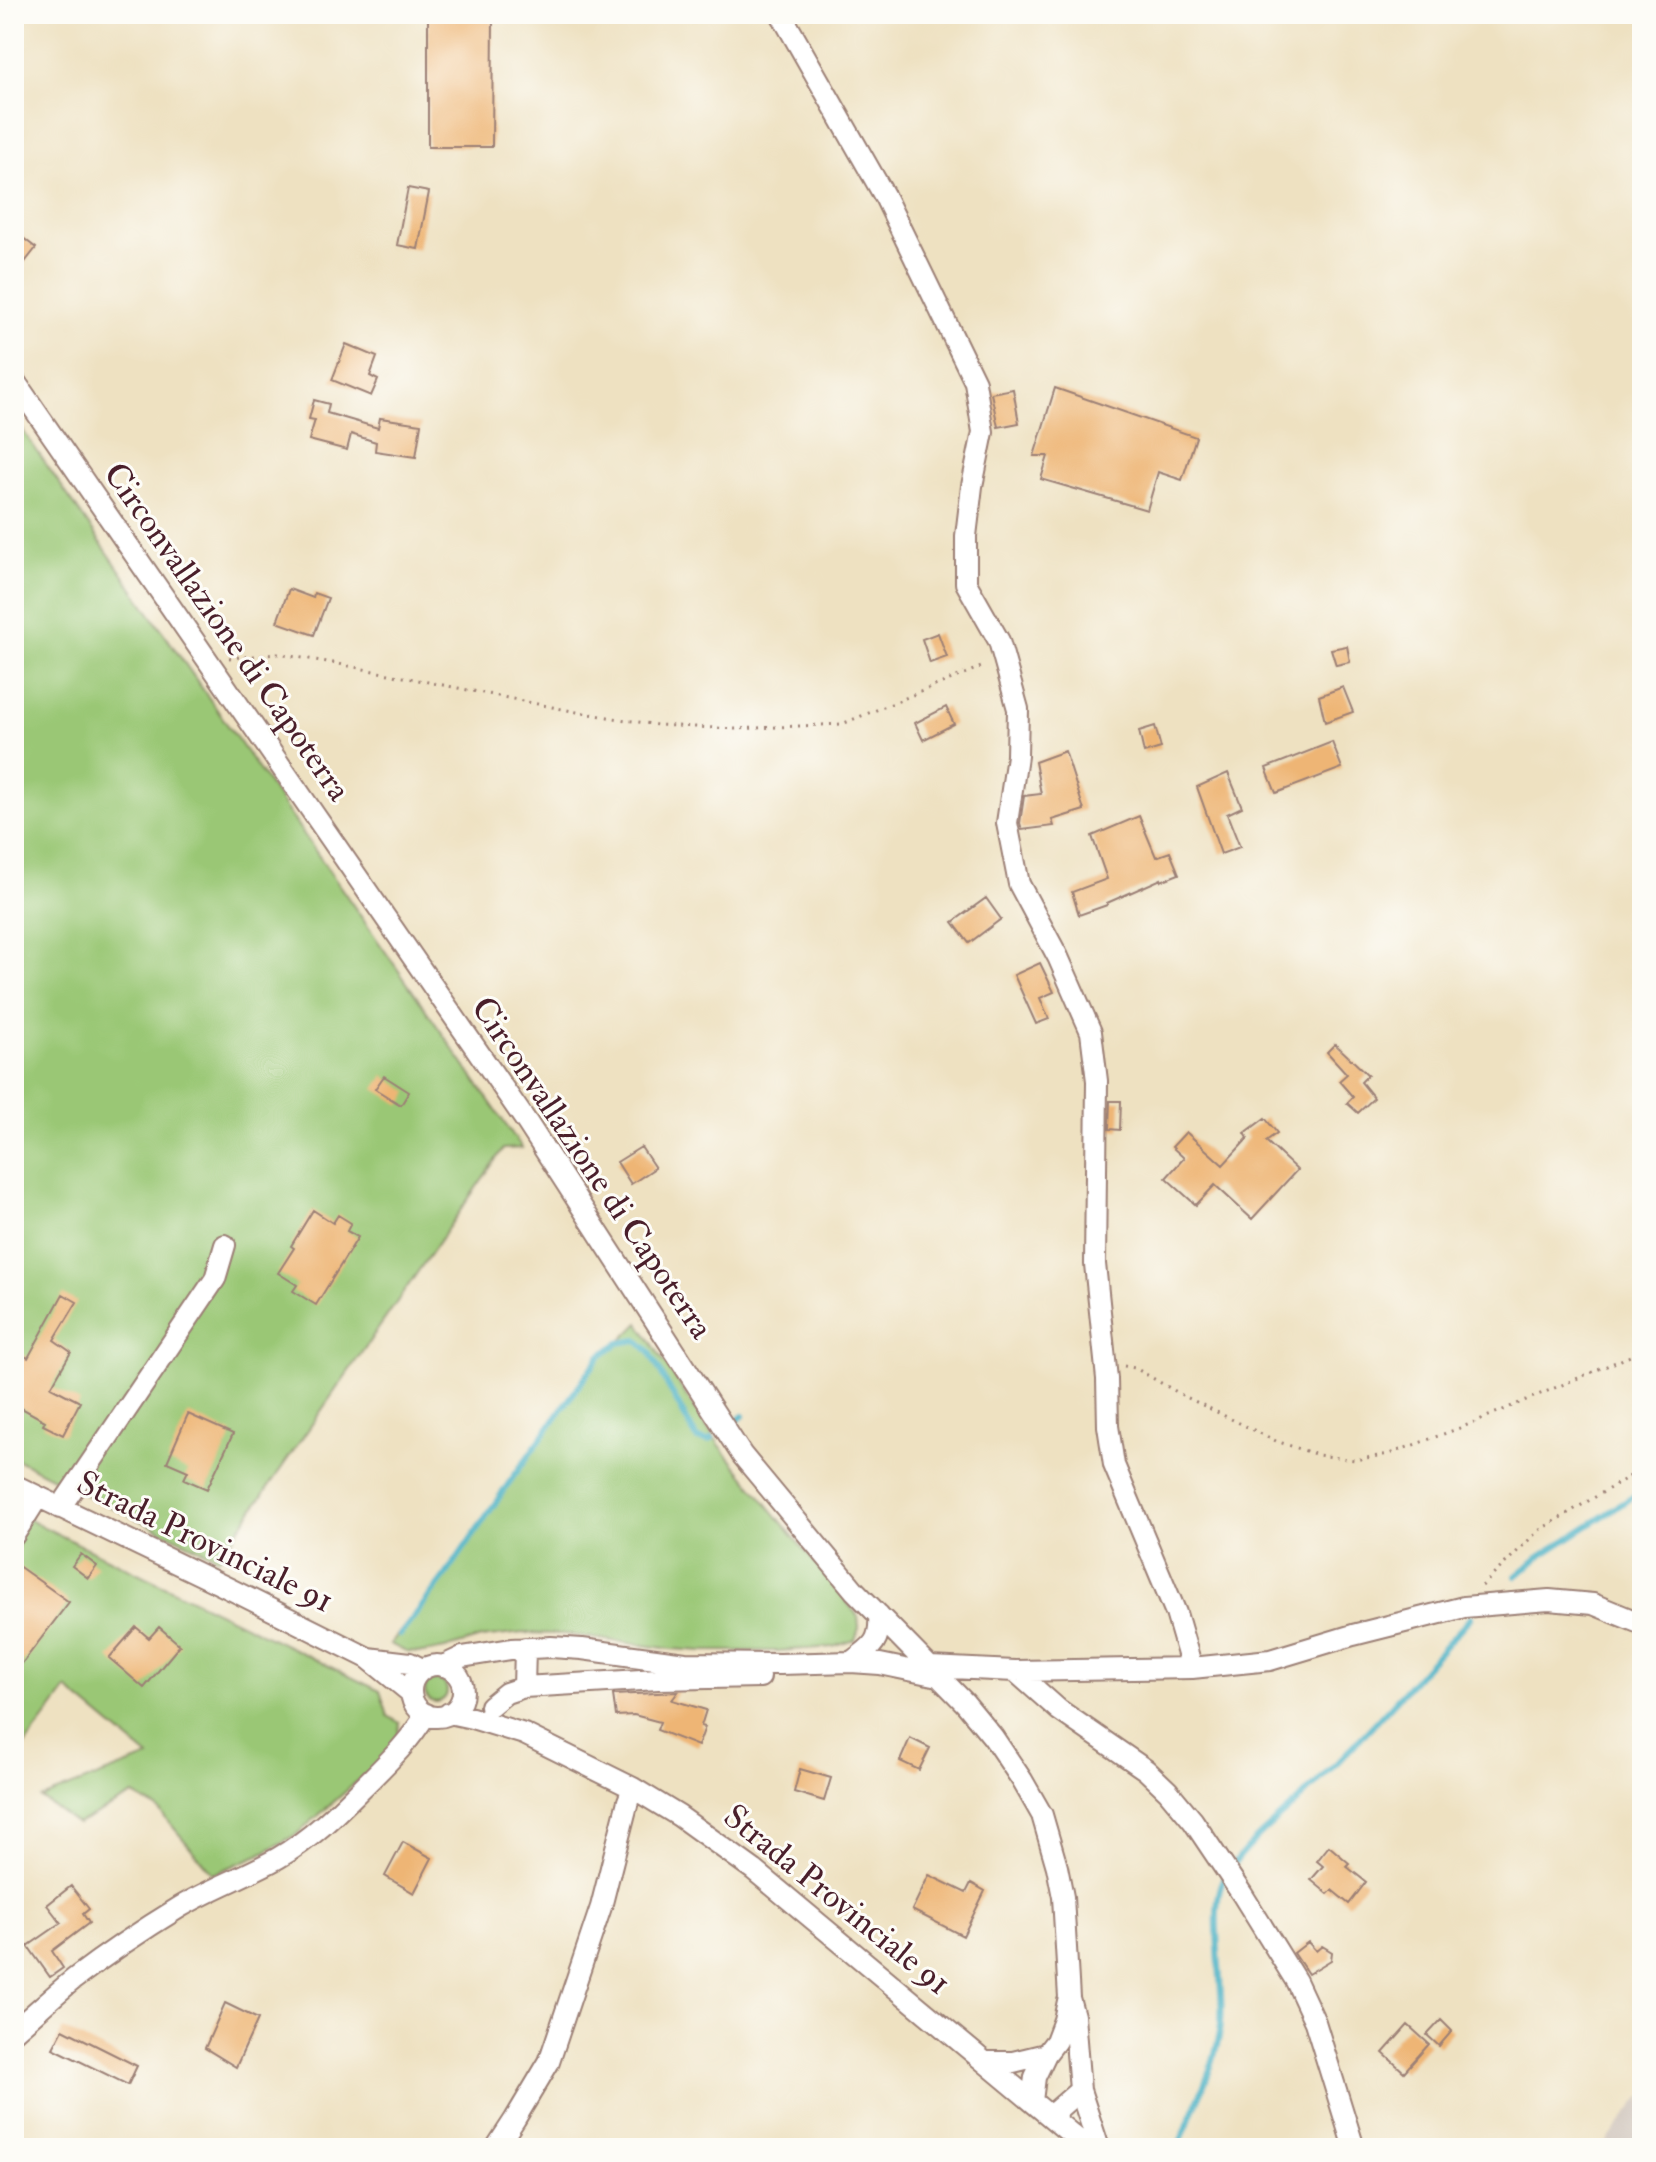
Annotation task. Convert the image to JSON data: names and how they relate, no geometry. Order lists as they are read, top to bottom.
{
  "streets": {
    "street": ["Circonvallazione di Capoterra", "Strada Provinciale 91"]
  }
}
